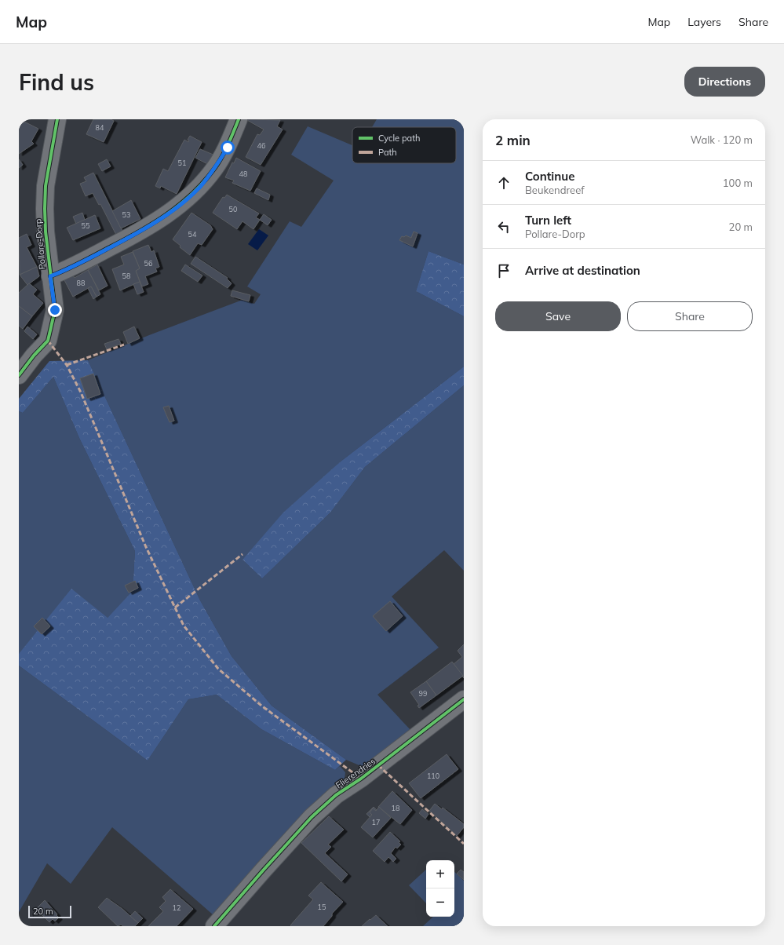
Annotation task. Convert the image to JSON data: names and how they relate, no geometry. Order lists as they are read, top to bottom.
{
  "streets": {
    "street": ["Pollare-Dorp", "Flierendries"]
  },
  "house_numbers": [
    "84",
    "46",
    "51",
    "48",
    "50",
    "53",
    "55",
    "54",
    "56",
    "58",
    "88",
    "99",
    "110",
    "18",
    "17",
    "15",
    "12"
  ],
  "legend": ["Cycle path", "Path"],
  "scale_bar": "20 m",
  "page": {
    "header": "Map",
    "nav": ["Map", "Layers", "Share"],
    "buttons": [
      "Directions",
      ["Save", "Share"]
    ],
    "title": "Find us",
    "heading": ["2 min", "Walk · 120 m"],
    "list": [
      ["Continue", "Beukendreef", "100 m"],
      ["Turn left", "Pollare-Dorp", "20 m"],
      "Arrive at destination"
    ],
    "map_buttons": ["+", "−"],
    "scale": "20 m"
  }
}
